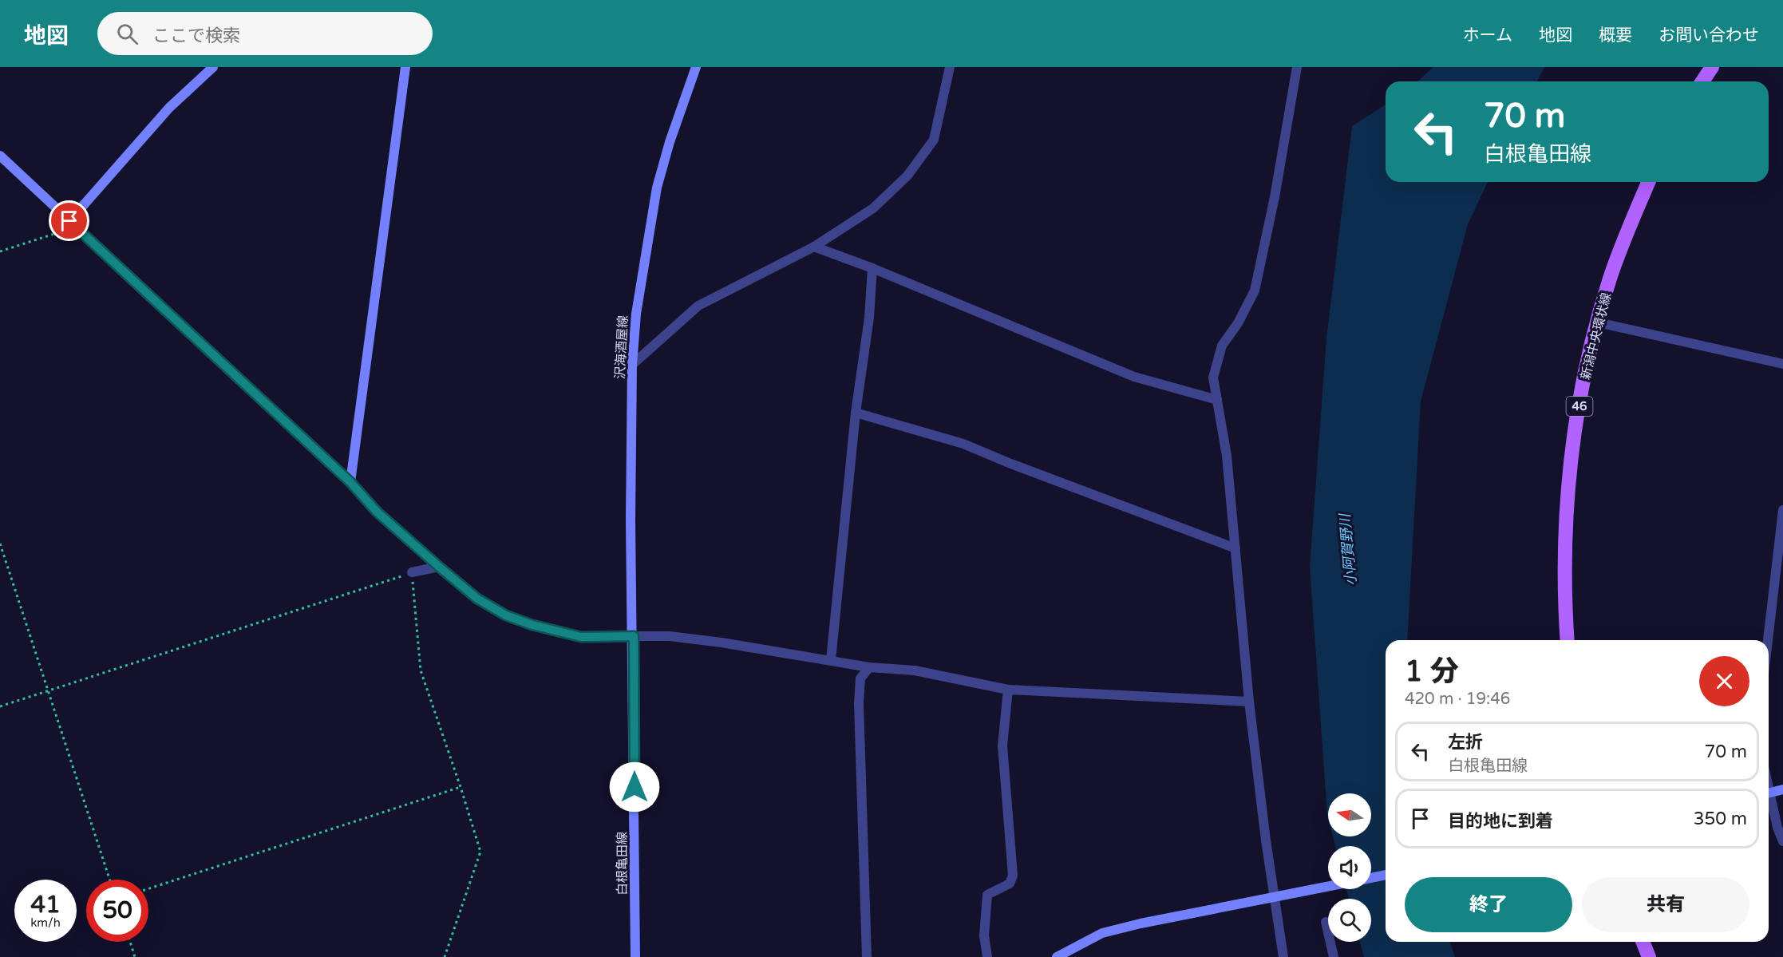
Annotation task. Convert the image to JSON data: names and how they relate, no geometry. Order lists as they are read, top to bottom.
{
  "streets": {
    "main road": [
      "新潟中央環状線",
      "沢海酒屋線",
      "46",
      "白根亀田線"
    ]
  },
  "crossings": [
    ["沢海酒屋線", "白根亀田線"]
  ],
  "water": ["小阿賀野川"],
  "north": "left",
  "page": {
    "header": "地図",
    "search": "ここで検索",
    "nav": [
      "ホーム",
      "地図",
      "概要",
      "お問い合わせ"
    ],
    "turn": ["70 m", "白根亀田線"],
    "heading": ["1 分", "420 m · 19:46"],
    "list": [
      {
        "name": "左折",
        "note": "白根亀田線",
        "value": "70 m"
      },
      {
        "name": "目的地に到着",
        "value": "350 m"
      }
    ],
    "buttons": ["終了", "共有"],
    "speed": "41 km/h",
    "limit": "50"
  }
}
